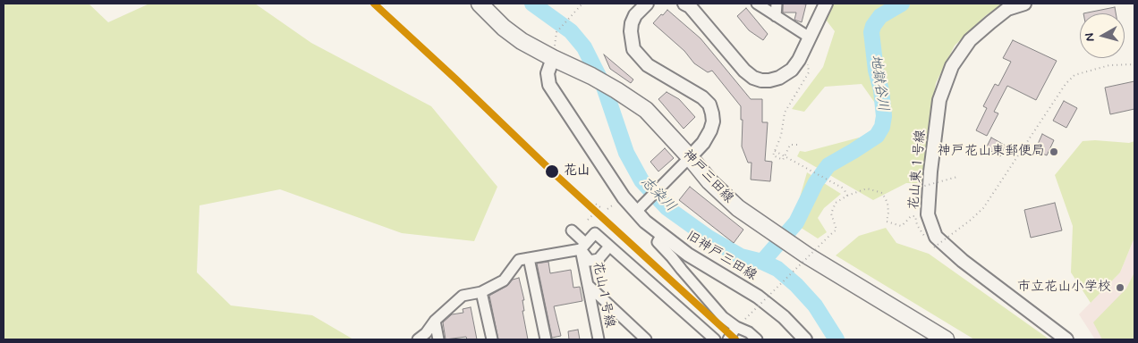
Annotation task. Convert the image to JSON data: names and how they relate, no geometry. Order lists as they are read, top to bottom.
{
  "streets": {
    "main road": ["神戸三田線"],
    "street": ["花山東１号線", "旧神戸三田線", "花山１号線"]
  },
  "crossings": [
    ["神戸三田線", "旧神戸三田線"]
  ],
  "water": ["地獄谷川", "志染川"],
  "places": ["神戸花山東郵便局", "花山", "市立花山小学校"],
  "north": "left"
}
